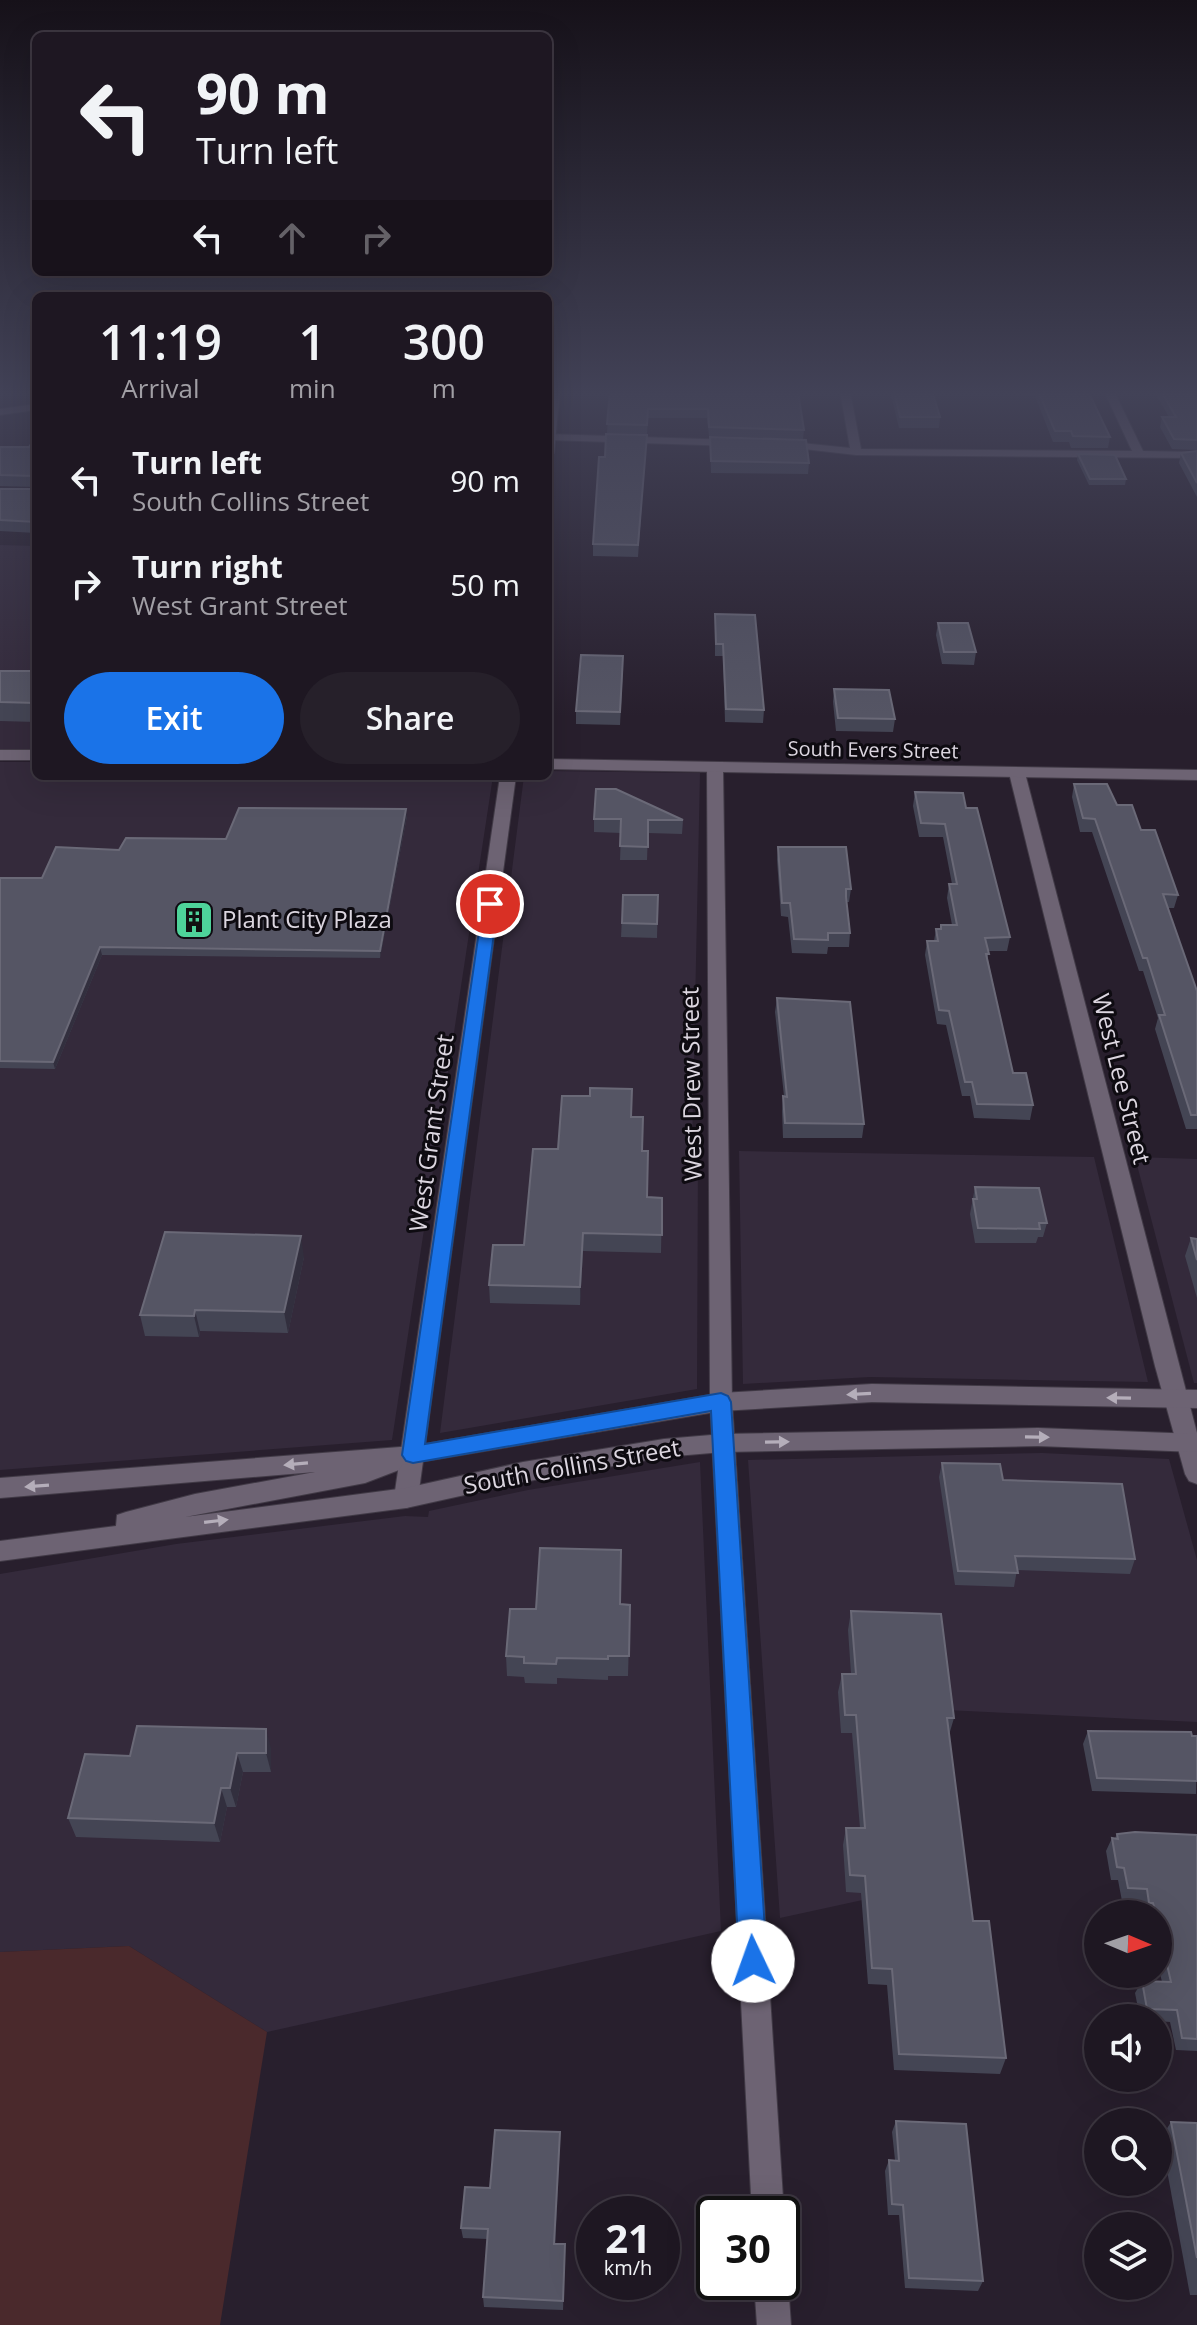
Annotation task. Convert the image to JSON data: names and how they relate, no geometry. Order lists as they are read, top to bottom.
{
  "streets": {
    "street": [
      "South Evers Street",
      "West Lee Street",
      "West Drew Street",
      "West Grant Street",
      "South Collins Street"
    ]
  },
  "crossings": [
    ["South Evers Street", "West Lee Street"],
    ["South Evers Street", "West Drew Street"],
    ["West Lee Street", "South Collins Street"],
    ["West Drew Street", "South Collins Street"],
    ["West Grant Street", "South Collins Street"]
  ],
  "places": {
    "building": ["Plant City Plaza"]
  },
  "north": "right",
  "page": {
    "turn": ["90 m", "Turn left"],
    "eta": [
      "11:19",
      "Arrival",
      "1",
      "min",
      "300",
      "m"
    ],
    "list": [
      {
        "name": "Turn left",
        "note": "South Collins Street",
        "value": "90 m"
      },
      {
        "name": "Turn right",
        "note": "West Grant Street",
        "value": "50 m"
      }
    ],
    "buttons": ["Exit", "Share"],
    "speed": "21 km/h",
    "limit": "30"
  }
}
